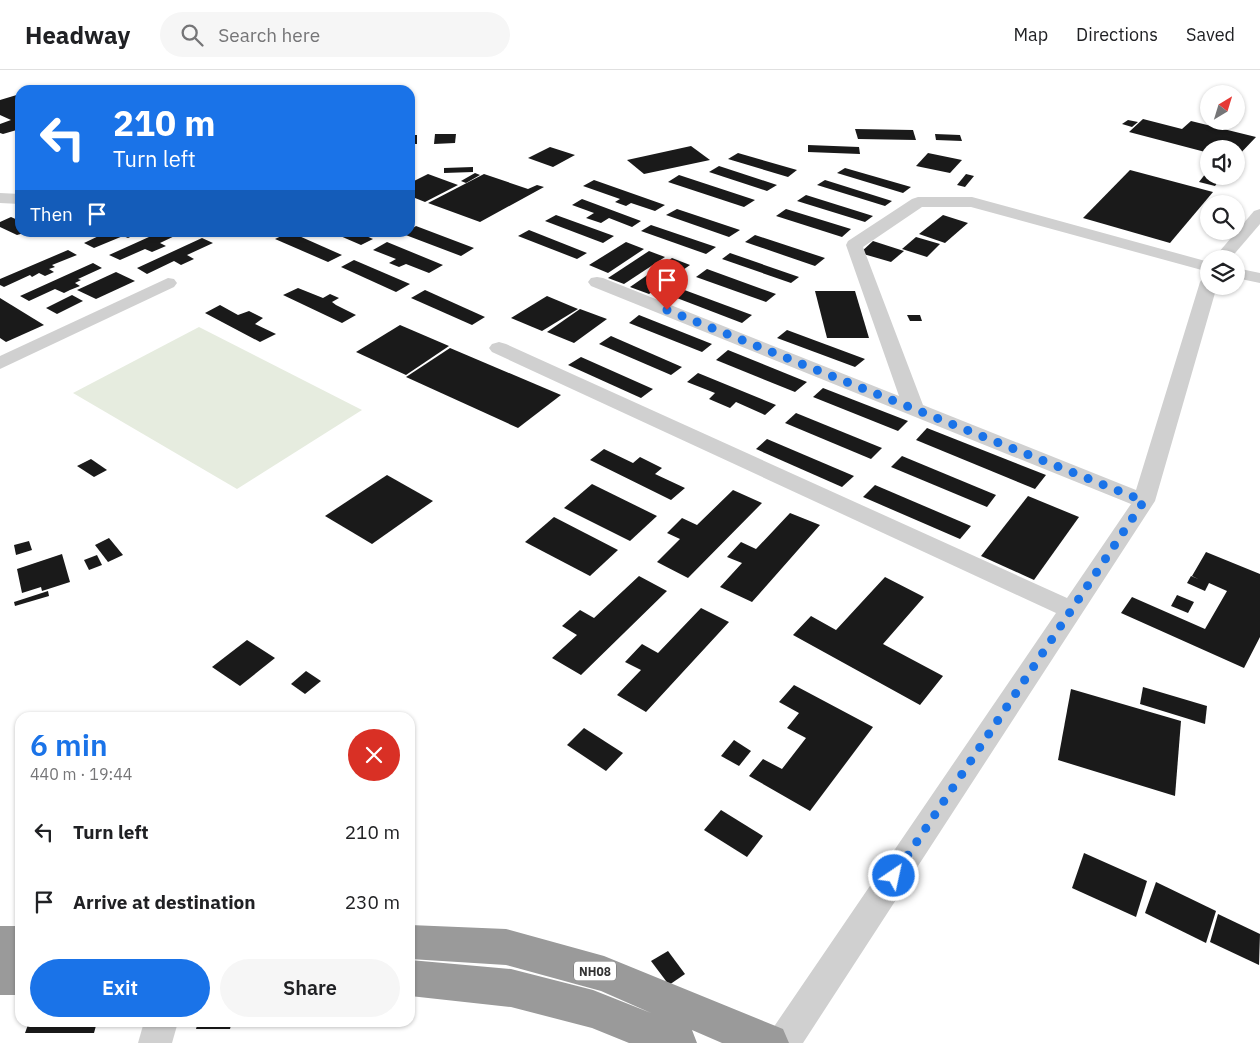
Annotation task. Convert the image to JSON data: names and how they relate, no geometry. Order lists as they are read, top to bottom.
{
  "streets": {
    "highway": ["NH08"]
  },
  "north": "top right",
  "page": {
    "header": "Headway",
    "search": "Search here",
    "nav": ["Map", "Directions", "Saved"],
    "turn": ["210 m", "Turn left"],
    "then": "Then",
    "heading": ["6 min", "440 m · 19:44"],
    "list": [
      {
        "name": "Turn left",
        "value": "210 m"
      },
      {
        "name": "Arrive at destination",
        "value": "230 m"
      }
    ],
    "buttons": ["Exit", "Share"]
  }
}
